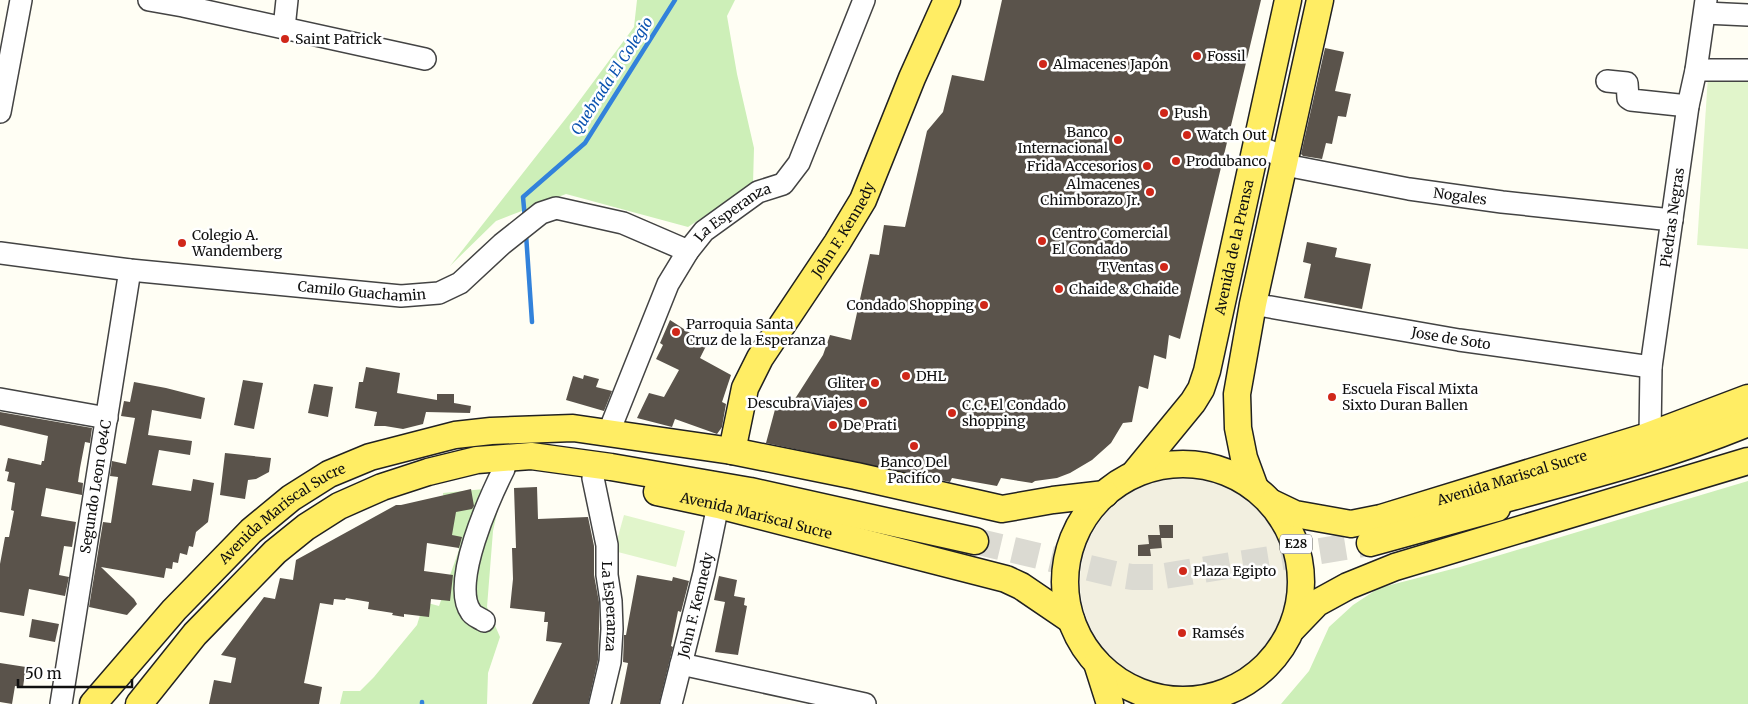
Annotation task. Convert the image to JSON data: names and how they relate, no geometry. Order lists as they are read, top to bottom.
{
  "streets": {
    "main road": [
      "John F. Kennedy",
      "Avenida de la Prensa",
      "Avenida Mariscal Sucre",
      "E28"
    ],
    "street": [
      "Nogales",
      "La Esperanza",
      "Piedras Negras",
      "Camilo Guachamin",
      "Jose de Soto",
      "Segundo Leon Oe4C"
    ]
  },
  "crossings": [
    ["Nogales", "Piedras Negras"],
    ["Nogales", "Avenida de la Prensa"],
    ["La Esperanza", "Camilo Guachamin"],
    ["La Esperanza", "Avenida Mariscal Sucre"],
    ["Piedras Negras", "Jose de Soto"],
    ["Piedras Negras", "Avenida Mariscal Sucre"],
    ["John F. Kennedy", "Avenida Mariscal Sucre"],
    ["Avenida de la Prensa", "E28"],
    ["Camilo Guachamin", "Segundo Leon Oe4C"],
    ["Avenida Mariscal Sucre", "E28"]
  ],
  "water": ["Quebrada El Colegio"],
  "places": [
    "Saint Patrick",
    "Fossil",
    "Almacenes Japón",
    "Push",
    "Watch Out",
    "Banco Internacional",
    "Produbanco",
    "Frida Accesorios",
    "Almacenes Chimborazo Jr.",
    "Centro Comercial El Condado",
    "Colegio A. Wandemberg",
    "TVentas",
    "Chaide & Chaide",
    "Condado Shopping",
    "Parroquia Santa Cruz de la Esperanza",
    "DHL",
    "Gliter",
    "Escuela Fiscal Mixta Sixto Duran Ballen",
    "Descubra Viajes",
    "C.C. El Condado shopping",
    "De Prati",
    "Banco Del Pacifíco",
    "Plaza Egipto",
    "Ramsés"
  ],
  "scale_bar": "50 m"
}
